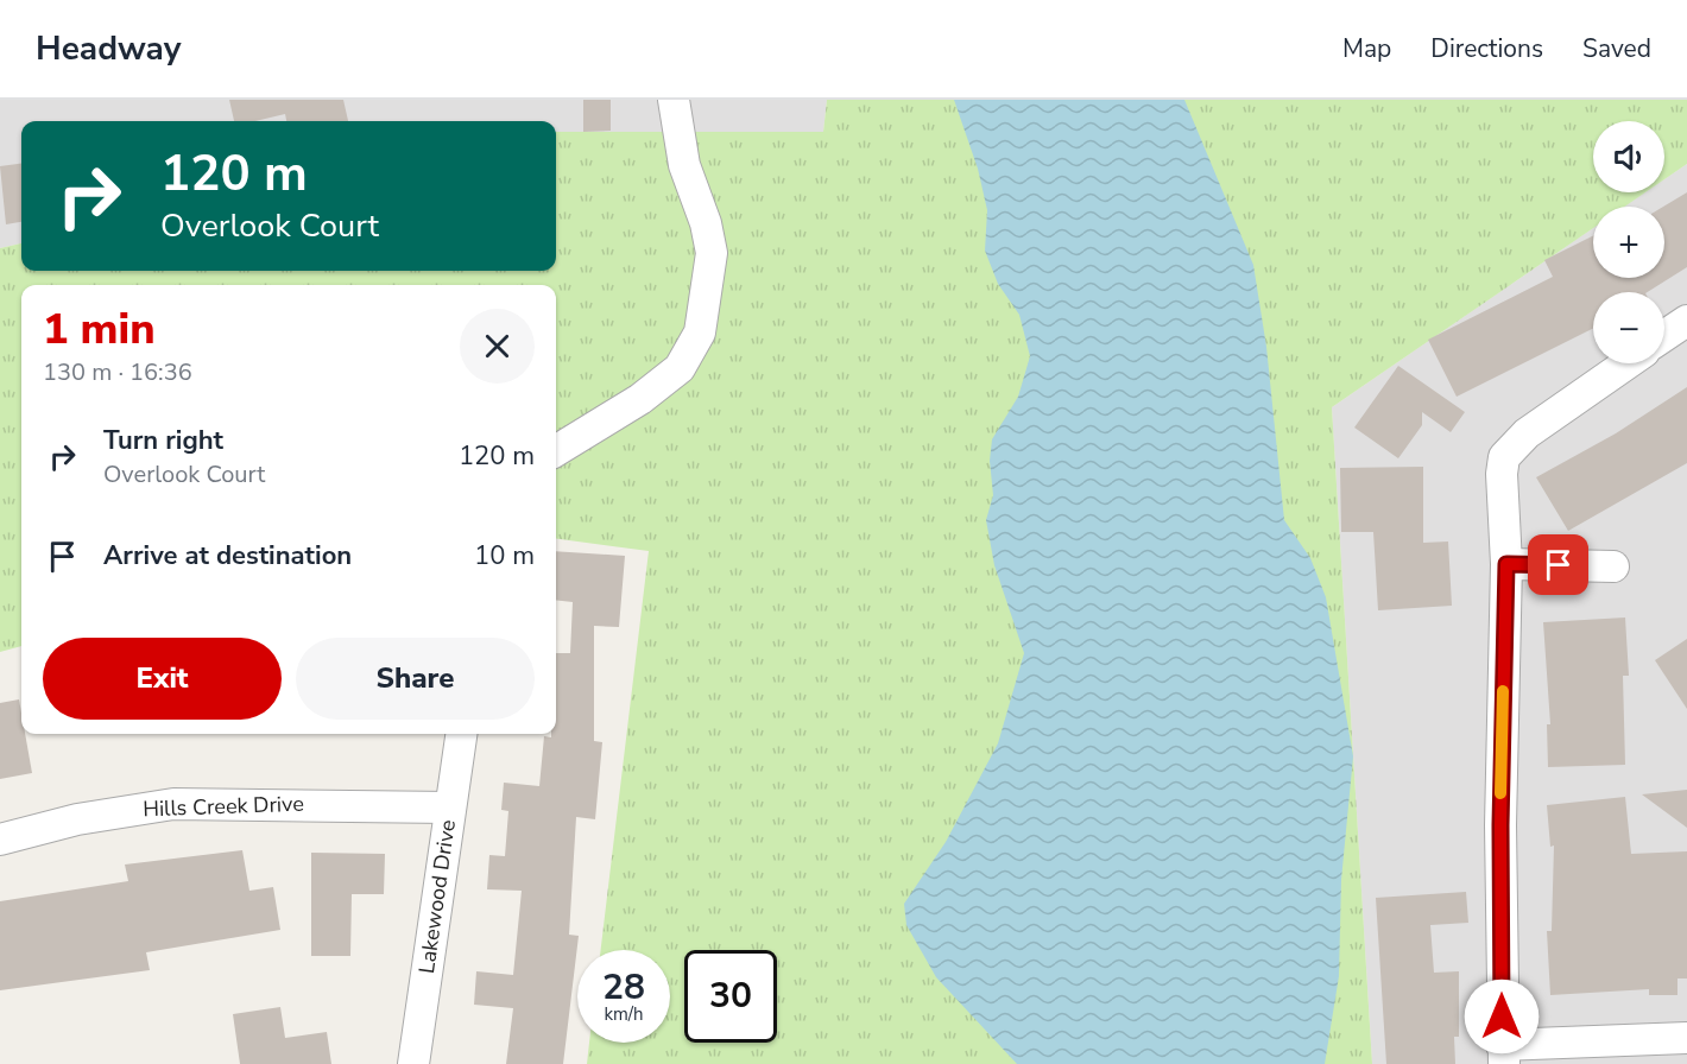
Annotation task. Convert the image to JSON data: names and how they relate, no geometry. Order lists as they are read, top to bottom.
{
  "streets": {
    "street": ["Hills Creek Drive", "Lakewood Drive"]
  },
  "crossings": [
    ["Hills Creek Drive", "Lakewood Drive"]
  ],
  "page": {
    "header": "Headway",
    "nav": ["Map", "Directions", "Saved"],
    "map_buttons": ["+", "−"],
    "turn": ["120 m", "Overlook Court"],
    "heading": ["1 min", "130 m · 16:36"],
    "list": [
      {
        "name": "Turn right",
        "note": "Overlook Court",
        "value": "120 m"
      },
      {
        "name": "Arrive at destination",
        "value": "10 m"
      }
    ],
    "buttons": ["Exit", "Share"],
    "speed": "28 km/h",
    "limit": "30"
  }
}
